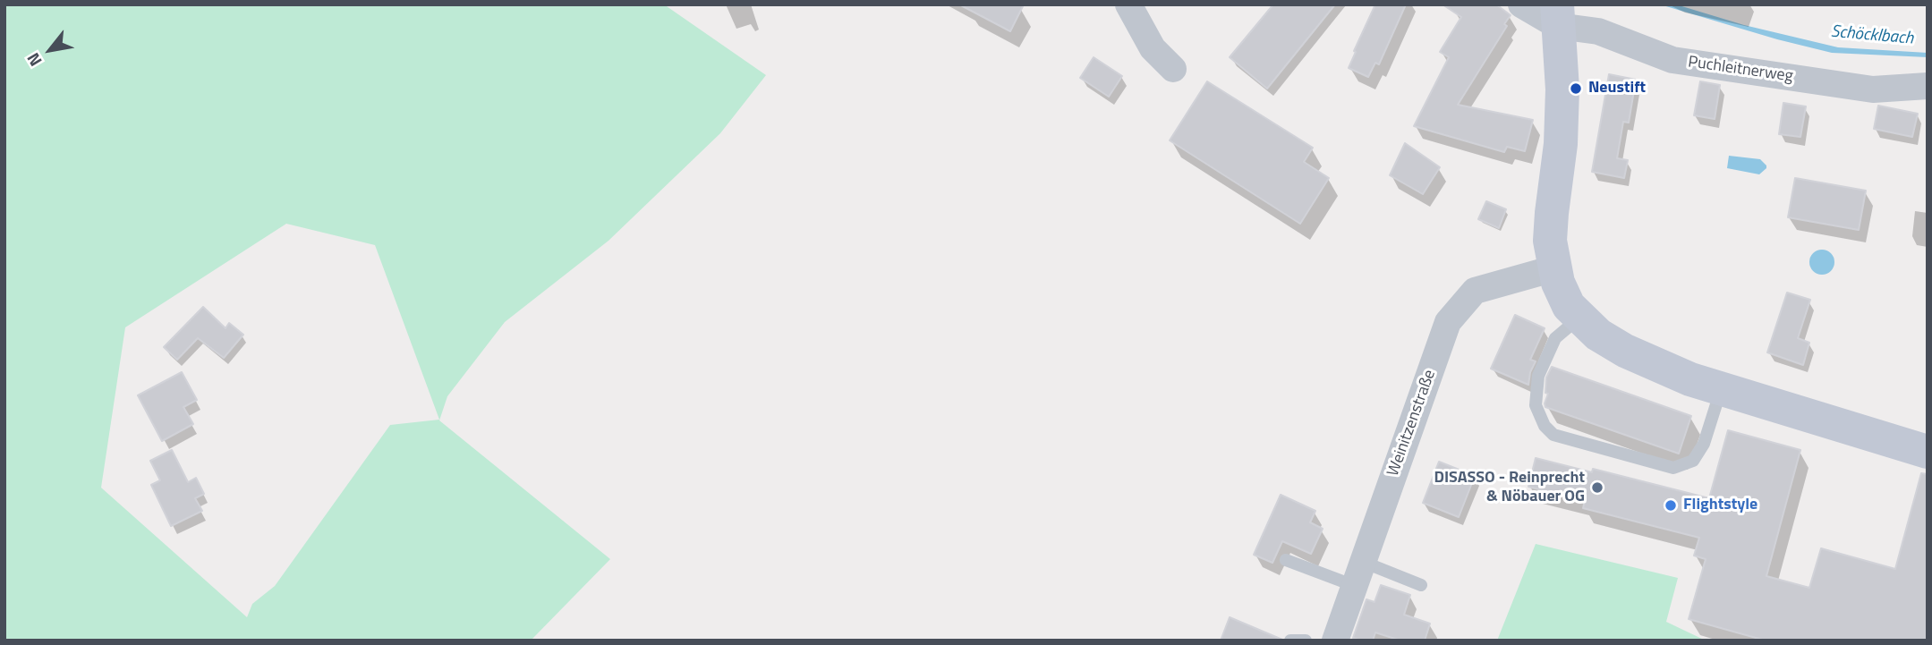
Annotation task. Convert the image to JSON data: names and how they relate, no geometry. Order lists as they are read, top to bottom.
{
  "streets": {
    "street": ["Puchleitnerweg", "Weinitzenstraße"]
  },
  "water": ["Schöcklbach"],
  "places": ["Neustift", "DISASSO - Reinprecht & Nöbauer OG", "Flightstyle"],
  "north": "bottom left"
}
